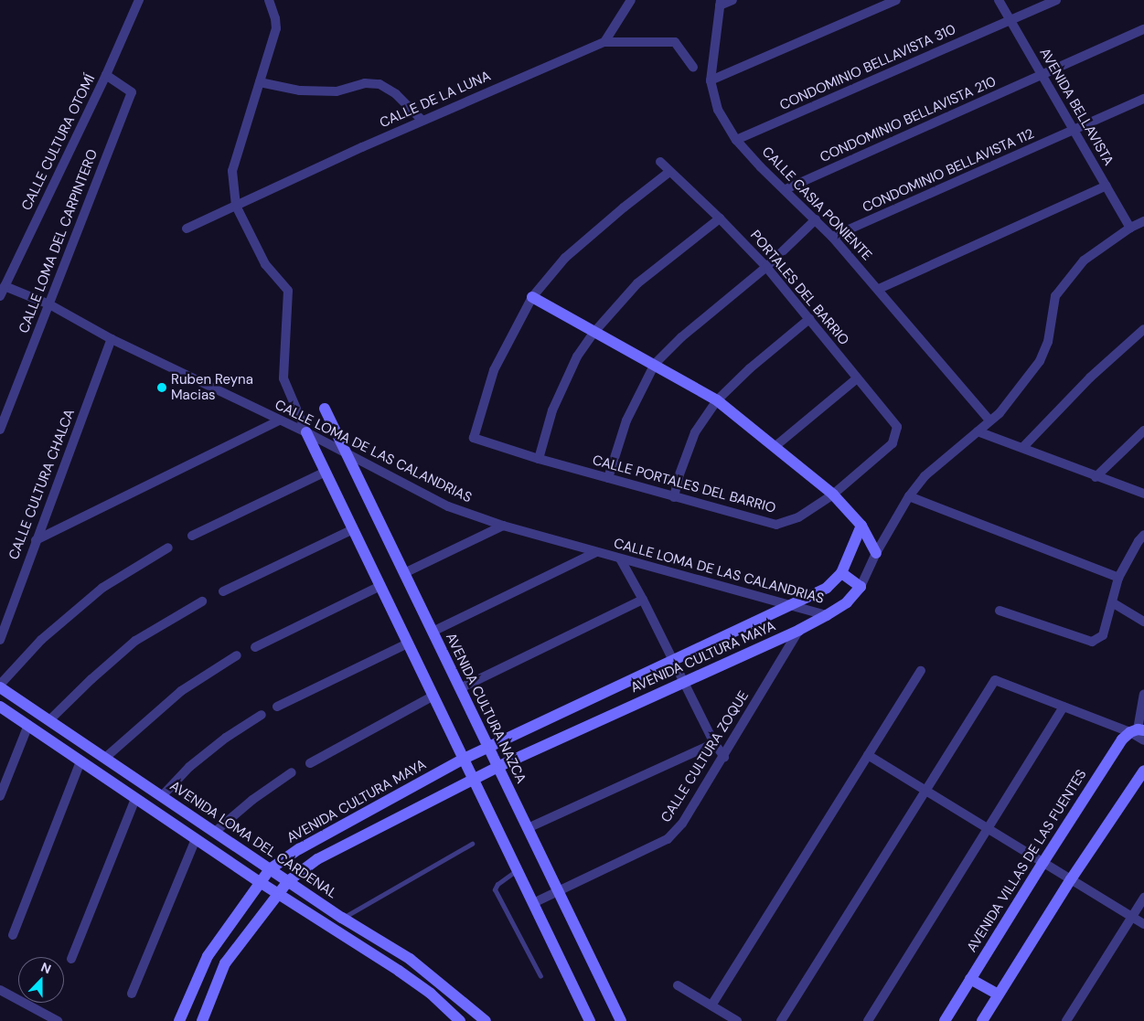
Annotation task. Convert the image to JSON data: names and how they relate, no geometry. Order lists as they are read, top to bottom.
{
  "streets": {
    "street": [
      "CONDOMINIO BELLAVISTA 310",
      "CALLE DE LA LUNA",
      "AVENIDA BELLAVISTA",
      "CONDOMINIO BELLAVISTA 210",
      "CALLE CULTURA OTOMÍ",
      "CONDOMINIO BELLAVISTA 112",
      "CALLE CASIA PONIENTE",
      "CALLE LOMA DEL CARPINTERO",
      "PORTALES DEL BARRIO",
      "CALLE LOMA DE LAS CALANDRIAS",
      "CALLE CULTURA CHALCA",
      "CALLE PORTALES DEL BARRIO",
      "AVENIDA CULTURA MAYA",
      "AVENIDA CULTURA NAZCA",
      "CALLE CULTURA ZOQUE",
      "AVENIDA LOMA DEL CARDENAL",
      "AVENIDA VILLAS DE LAS FUENTES"
    ]
  },
  "crossings": [
    ["CONDOMINIO BELLAVISTA 310", "AVENIDA BELLAVISTA"],
    ["CONDOMINIO BELLAVISTA 310", "CALLE CASIA PONIENTE"],
    ["AVENIDA BELLAVISTA", "CONDOMINIO BELLAVISTA 210"],
    ["AVENIDA BELLAVISTA", "CONDOMINIO BELLAVISTA 112"],
    ["AVENIDA BELLAVISTA", "AVENIDA CULTURA MAYA"],
    ["CONDOMINIO BELLAVISTA 210", "CALLE CASIA PONIENTE"],
    ["CALLE CULTURA OTOMÍ", "CALLE LOMA DEL CARPINTERO"],
    ["CALLE CULTURA OTOMÍ", "CALLE LOMA DE LAS CALANDRIAS"],
    ["CONDOMINIO BELLAVISTA 112", "CALLE CASIA PONIENTE"],
    ["CALLE CASIA PONIENTE", "AVENIDA CULTURA MAYA"],
    ["CALLE LOMA DEL CARPINTERO", "CALLE LOMA DE LAS CALANDRIAS"],
    ["PORTALES DEL BARRIO", "CALLE PORTALES DEL BARRIO"],
    ["CALLE LOMA DE LAS CALANDRIAS", "CALLE CULTURA CHALCA"],
    ["CALLE LOMA DE LAS CALANDRIAS", "AVENIDA CULTURA MAYA"],
    ["CALLE LOMA DE LAS CALANDRIAS", "AVENIDA CULTURA NAZCA"],
    ["AVENIDA CULTURA MAYA", "AVENIDA CULTURA NAZCA"],
    ["AVENIDA CULTURA MAYA", "CALLE CULTURA ZOQUE"],
    ["AVENIDA CULTURA MAYA", "AVENIDA LOMA DEL CARDENAL"],
    ["AVENIDA CULTURA NAZCA", "CALLE CULTURA ZOQUE"]
  ],
  "places": ["Ruben Reyna Macias"],
  "north": "top"
}
